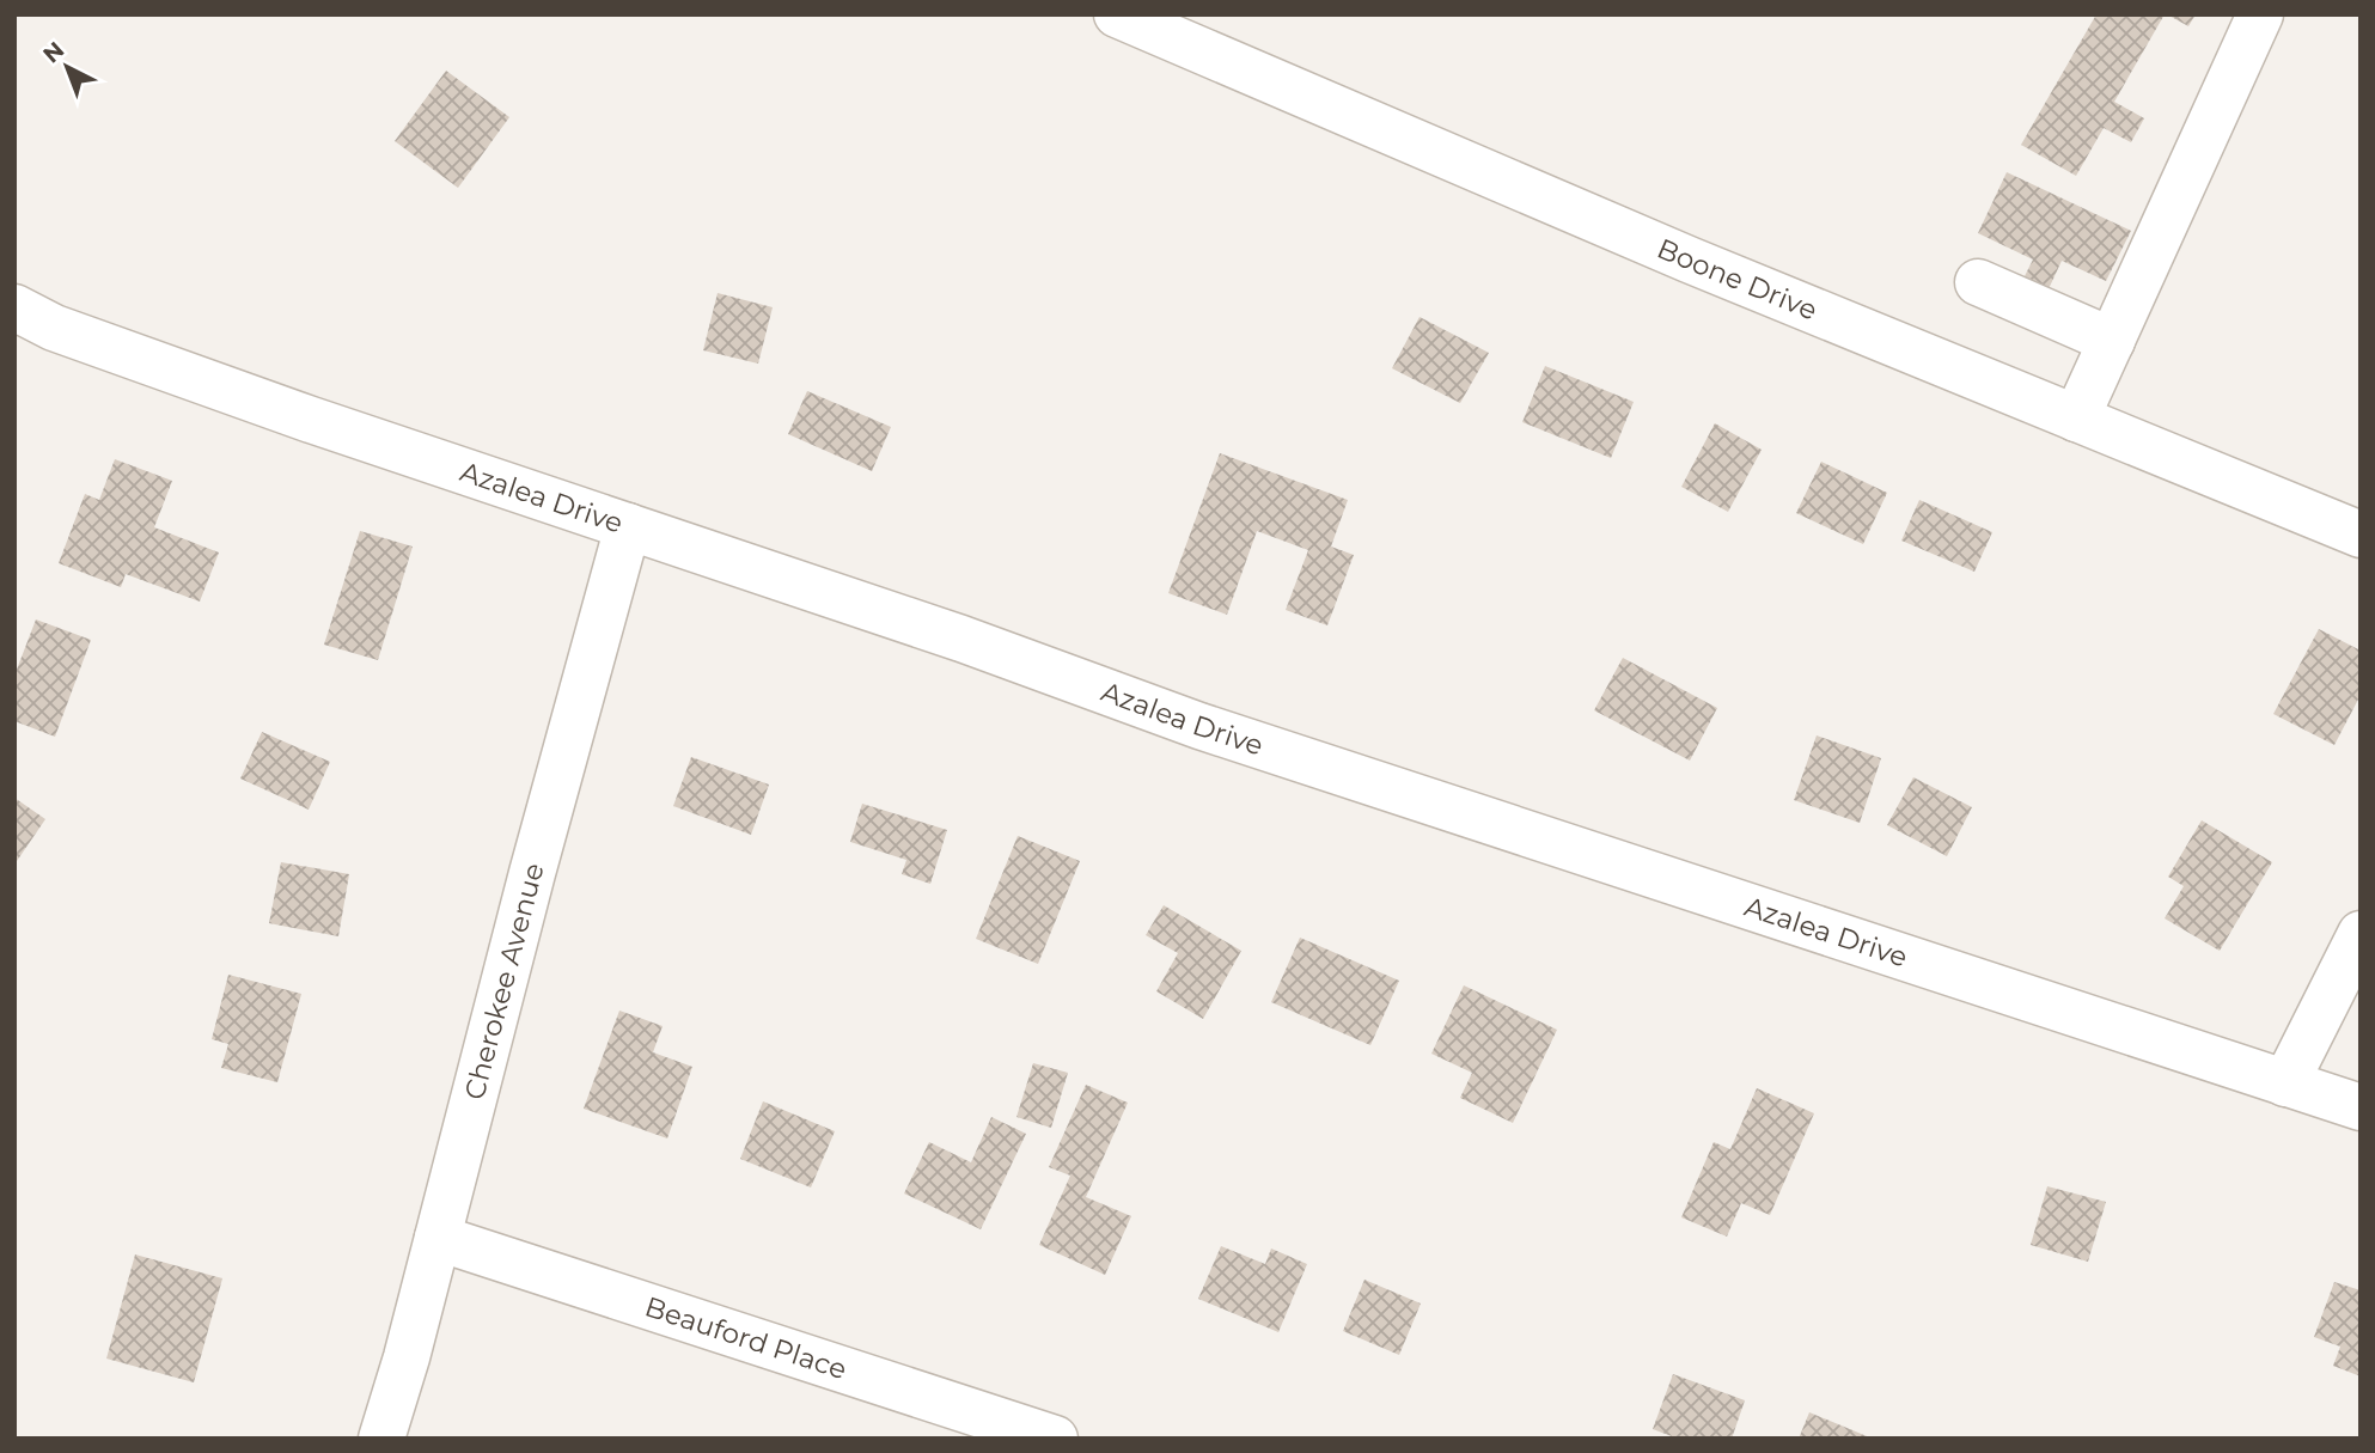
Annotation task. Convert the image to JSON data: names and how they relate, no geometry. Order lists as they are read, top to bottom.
{
  "streets": {
    "street": [
      "Boone Drive",
      "Azalea Drive",
      "Cherokee Avenue",
      "Beauford Place"
    ]
  },
  "crossings": [
    ["Azalea Drive", "Cherokee Avenue"],
    ["Cherokee Avenue", "Beauford Place"]
  ],
  "north": "top left"
}
